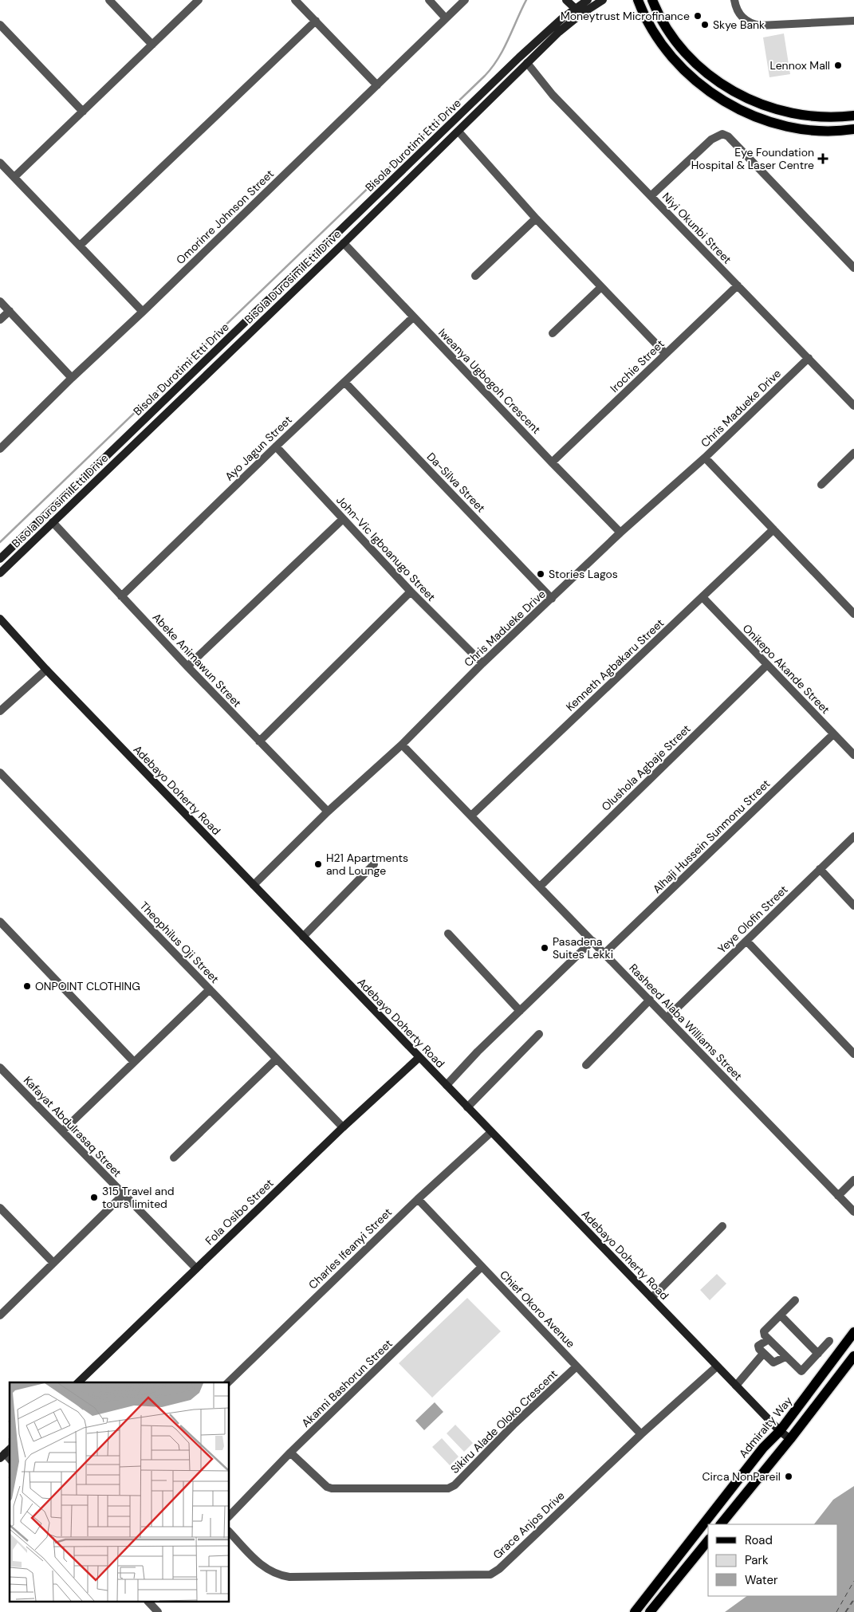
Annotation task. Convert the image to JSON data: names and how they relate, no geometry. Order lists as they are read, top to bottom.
{
  "streets": {
    "main road": [
      "Bisola Durotimi Etti Drive",
      "Bisola Durosimi Etti Drive",
      "Adebayo Doherty Road",
      "Fola Osibo Street",
      "Admiralty Way"
    ],
    "street": [
      "Omorinre Johnson Street",
      "Niyi Okunbi Street",
      "Irochie Street",
      "Iweanya Ugbogoh Crescent",
      "Chris Madueke Drive",
      "Ayo Jagun Street",
      "Da-Silva Street",
      "John-Vic Igboanugo Street",
      "Abeke Animawun Street",
      "Kenneth Agbakaru Street",
      "Onikepo Akande Street",
      "Olushola Agbaje Street",
      "Alhaji Hussein Sunmonu Street",
      "Yeye Olofin Street",
      "Theophilus Oji Street",
      "Rasheed Alaba Williams Street",
      "Kafayat Abdulrasaq Street",
      "Charles Ifeanyi Street",
      "Chief Okoro Avenue",
      "Akanni Bashorun Street",
      "Sikiru Alade Oloko Crescent",
      "Grace Anjos Drive"
    ]
  },
  "crossings": [
    ["Bisola Durotimi Etti Drive", "Bisola Durosimi Etti Drive"],
    ["Niyi Okunbi Street", "Bisola Durosimi Etti Drive"],
    ["Niyi Okunbi Street", "Irochie Street"],
    ["Niyi Okunbi Street", "Chris Madueke Drive"],
    ["Bisola Durosimi Etti Drive", "Iweanya Ugbogoh Crescent"],
    ["Bisola Durosimi Etti Drive", "Abeke Animawun Street"],
    ["Irochie Street", "Iweanya Ugbogoh Crescent"],
    ["Iweanya Ugbogoh Crescent", "Chris Madueke Drive"],
    ["Iweanya Ugbogoh Crescent", "Ayo Jagun Street"],
    ["Chris Madueke Drive", "Da-Silva Street"],
    ["Chris Madueke Drive", "John-Vic Igboanugo Street"],
    ["Chris Madueke Drive", "Abeke Animawun Street"],
    ["Chris Madueke Drive", "Adebayo Doherty Road"],
    ["Chris Madueke Drive", "Rasheed Alaba Williams Street"],
    ["Ayo Jagun Street", "Da-Silva Street"],
    ["Ayo Jagun Street", "John-Vic Igboanugo Street"],
    ["Ayo Jagun Street", "Abeke Animawun Street"],
    ["Kenneth Agbakaru Street", "Onikepo Akande Street"],
    ["Kenneth Agbakaru Street", "Rasheed Alaba Williams Street"],
    ["Onikepo Akande Street", "Olushola Agbaje Street"],
    ["Onikepo Akande Street", "Alhaji Hussein Sunmonu Street"],
    ["Olushola Agbaje Street", "Rasheed Alaba Williams Street"],
    ["Adebayo Doherty Road", "Fola Osibo Street"],
    ["Adebayo Doherty Road", "Charles Ifeanyi Street"],
    ["Adebayo Doherty Road", "Admiralty Way"],
    ["Adebayo Doherty Road", "Grace Anjos Drive"],
    ["Alhaji Hussein Sunmonu Street", "Rasheed Alaba Williams Street"],
    ["Yeye Olofin Street", "Rasheed Alaba Williams Street"],
    ["Theophilus Oji Street", "Fola Osibo Street"],
    ["Kafayat Abdulrasaq Street", "Fola Osibo Street"],
    ["Charles Ifeanyi Street", "Chief Okoro Avenue"],
    ["Chief Okoro Avenue", "Akanni Bashorun Street"],
    ["Chief Okoro Avenue", "Sikiru Alade Oloko Crescent"],
    ["Chief Okoro Avenue", "Grace Anjos Drive"],
    ["Akanni Bashorun Street", "Sikiru Alade Oloko Crescent"]
  ],
  "places": {
    "other": [
      "Moneytrust Microfinance",
      "Skye Bank",
      "Lennox Mall",
      "Stories Lagos",
      "H21 Apartments and Lounge",
      "Pasadena Suites Lekki",
      "ONPOINT CLOTHING",
      "315 Travel and tours limited",
      "Circa NonPareil"
    ],
    "health": ["Eye Foundation Hospital & Laser Centre"]
  },
  "legend": ["Road", "Park", "Water"]
}
